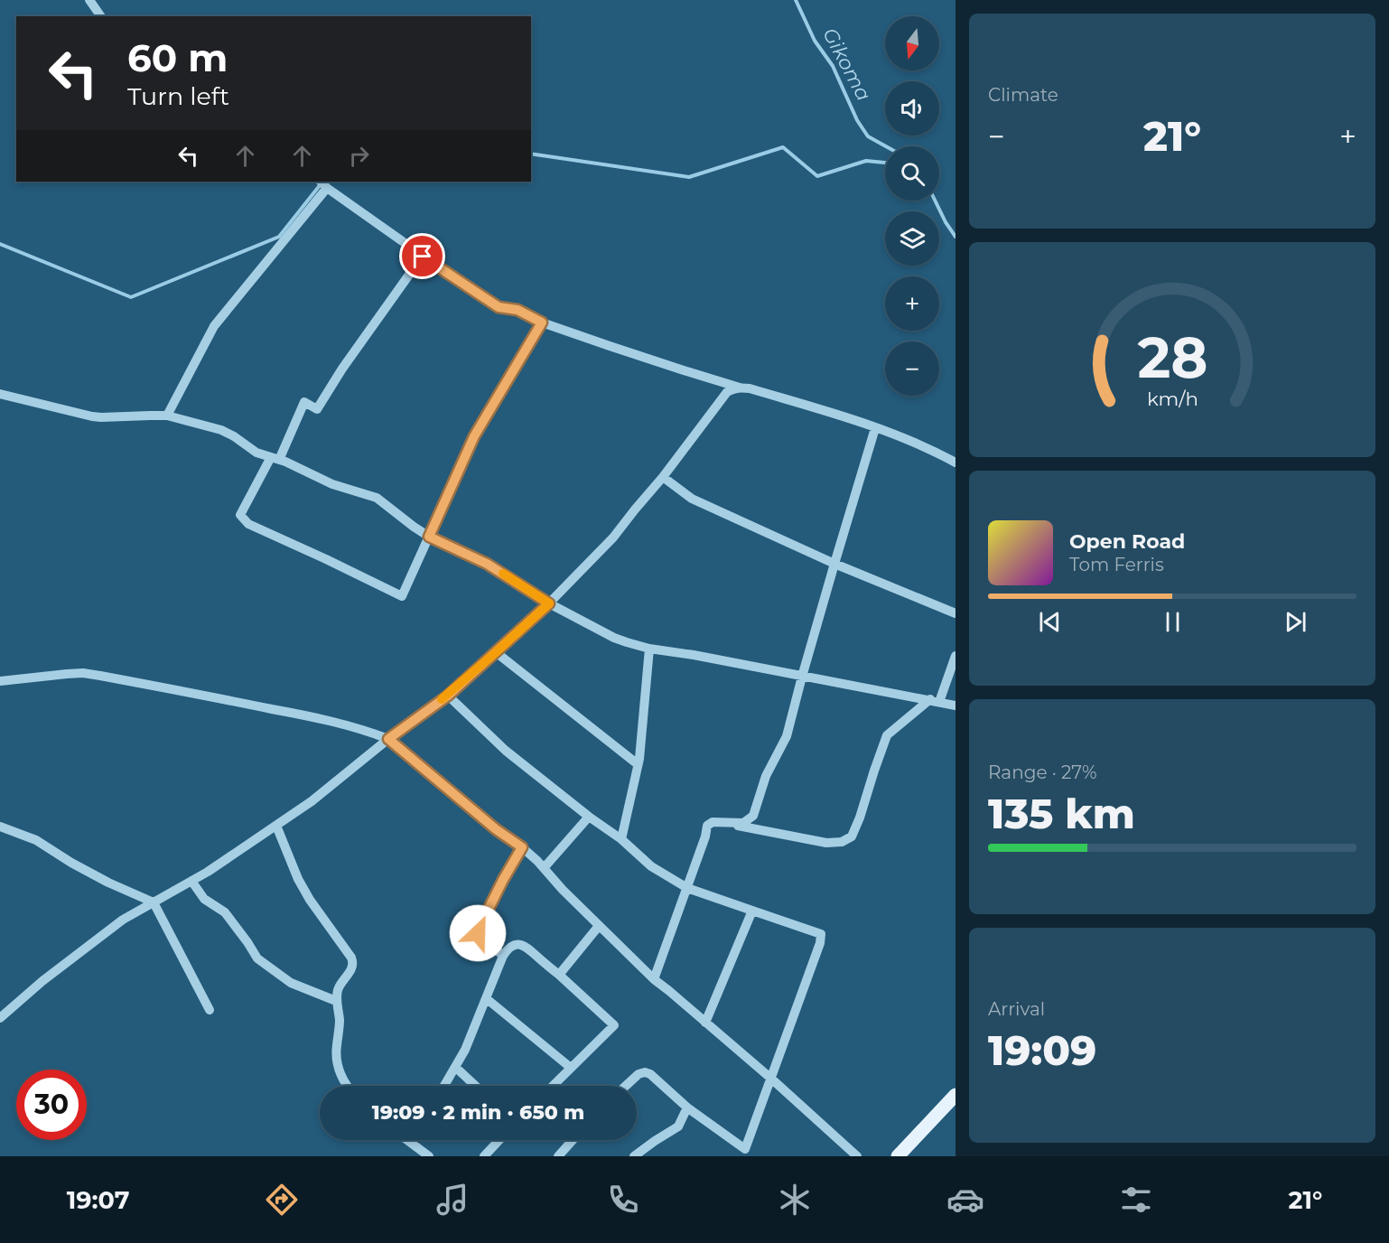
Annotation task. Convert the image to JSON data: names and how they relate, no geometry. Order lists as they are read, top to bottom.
{
  "water": ["Gikoma"],
  "north": "bottom",
  "page": {
    "tile": [
      "Climate",
      ["Range · 27%", "135 km"],
      ["Arrival", "19:09"]
    ],
    "map_buttons": ["+", "−"],
    "turn": ["60 m", "Turn left"],
    "heat": ["−", "21°", "+"],
    "song": ["Open Road", "Tom Ferris"],
    "limit": "30",
    "trip": "19:09 · 2 min · 650 m",
    "tabs": ["19:07", "21°"],
    "gauge": ["28", "km/h"]
  }
}
